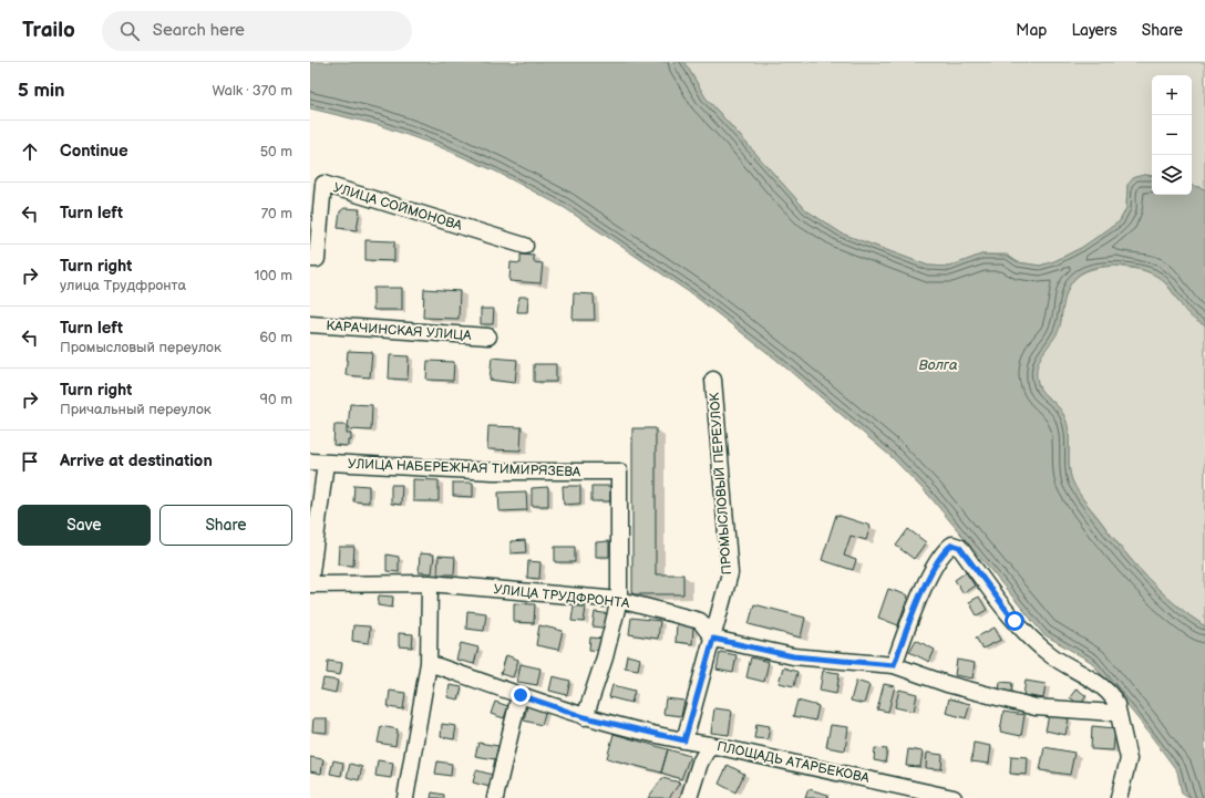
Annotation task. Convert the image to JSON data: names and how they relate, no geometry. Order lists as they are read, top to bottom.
{
  "streets": {
    "street": [
      "УЛИЦА СОЙМОНОВА",
      "КАРАЧИНСКАЯ УЛИЦА",
      "УЛИЦА НАБЕРЕЖНАЯ ТИМИРЯЗЕВА",
      "ПРОМЫСЛОВЫЙ ПЕРЕУЛОК",
      "УЛИЦА ТРУДФРОНТА",
      "ПЛОЩАДЬ АТАРБЕКОВА"
    ]
  },
  "crossings": [
    ["УЛИЦА НАБЕРЕЖНАЯ ТИМИРЯЗЕВА", "УЛИЦА ТРУДФРОНТА"],
    ["ПРОМЫСЛОВЫЙ ПЕРЕУЛОК", "УЛИЦА ТРУДФРОНТА"],
    ["ПРОМЫСЛОВЫЙ ПЕРЕУЛОК", "ПЛОЩАДЬ АТАРБЕКОВА"]
  ],
  "water": ["Волга"],
  "page": {
    "header": "Trailo",
    "search": "Search here",
    "nav": ["Map", "Layers", "Share"],
    "heading": ["5 min", "Walk · 370 m"],
    "map_buttons": ["+", "−"],
    "list": [
      ["Continue", "50 m"],
      ["Turn left", "70 m"],
      ["Turn right", "улица Трудфронта", "100 m"],
      ["Turn left", "Промысловый переулок", "60 m"],
      ["Turn right", "Причальный переулок", "90 m"],
      "Arrive at destination"
    ],
    "buttons": ["Save", "Share"]
  }
}
